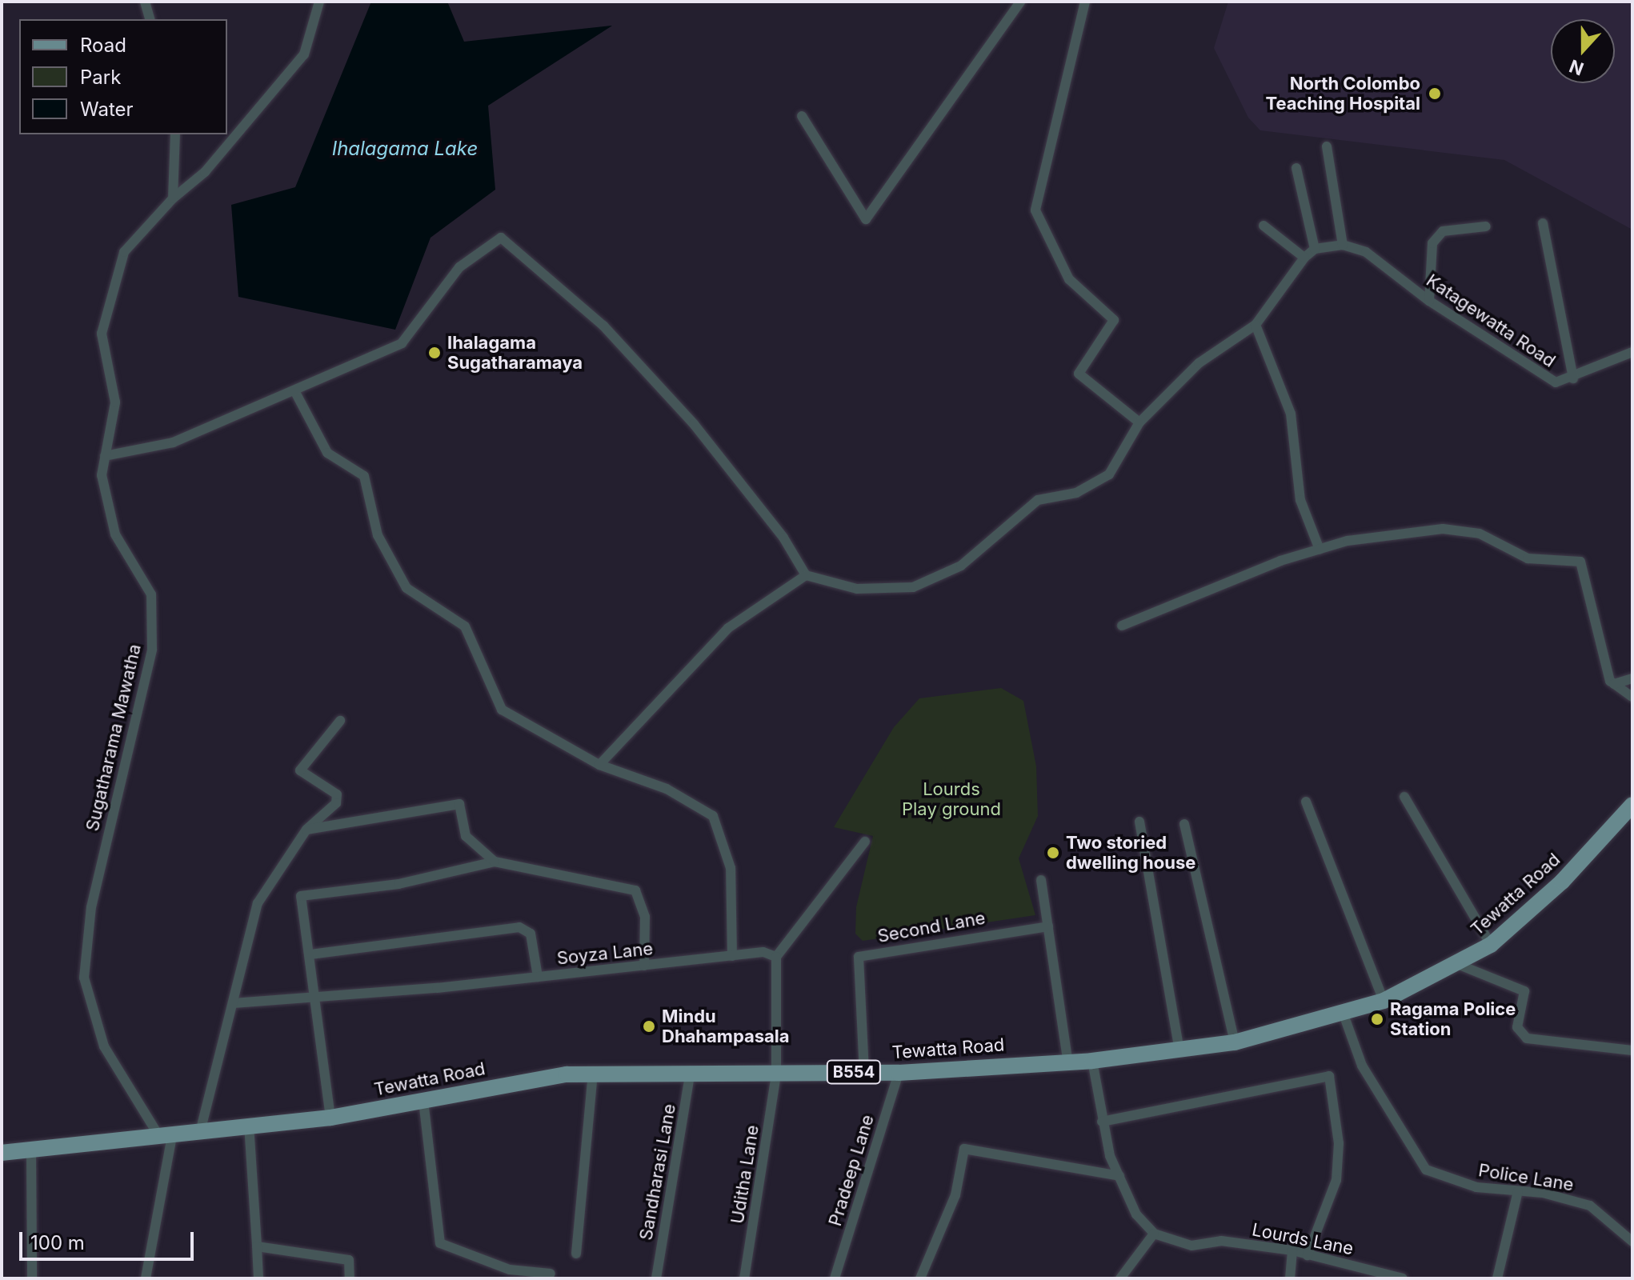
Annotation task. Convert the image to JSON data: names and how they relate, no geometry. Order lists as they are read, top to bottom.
{
  "streets": {
    "main road": ["Tewatta Road", "B554"],
    "street": [
      "Katagewatta Road",
      "Sugatharama Mawatha",
      "Second Lane",
      "Soyza Lane",
      "Pradeep Lane",
      "Sandharasi Lane",
      "Uditha Lane",
      "Police Lane",
      "Lourds Lane"
    ]
  },
  "crossings": [
    ["Sugatharama Mawatha", "Tewatta Road"],
    ["Tewatta Road", "Second Lane"],
    ["Tewatta Road", "Pradeep Lane"],
    ["Tewatta Road", "Sandharasi Lane"],
    ["Tewatta Road", "Uditha Lane"],
    ["Tewatta Road", "Police Lane"]
  ],
  "water": ["Ihalagama Lake"],
  "parks": ["Lourds Play ground"],
  "places": [
    "North Colombo Teaching Hospital",
    "Ihalagama Sugatharamaya",
    "Two storied dwelling house",
    "Ragama Police Station",
    "Mindu Dhahampasala"
  ],
  "legend": ["Road", "Park", "Water"],
  "scale_bar": "100 m",
  "north": "bottom"
}
